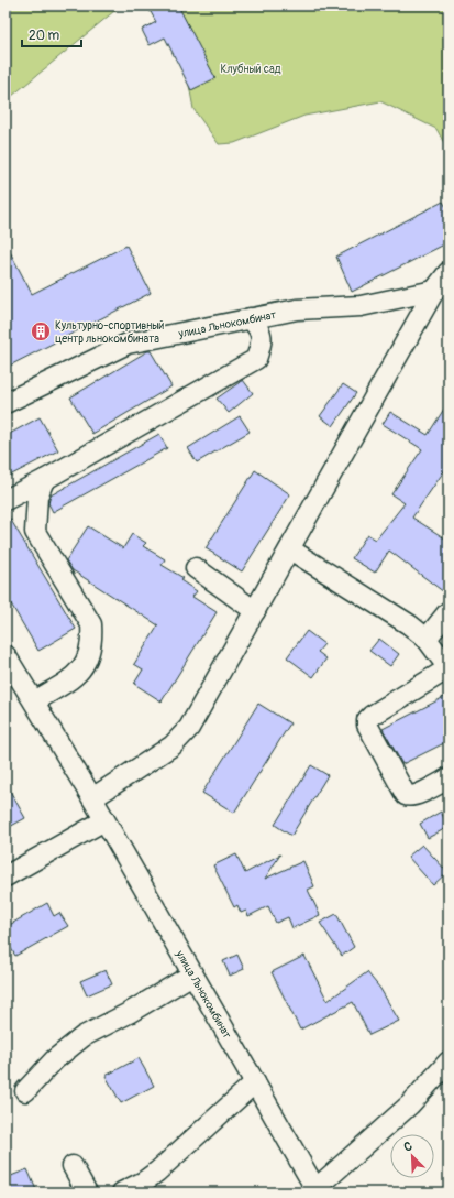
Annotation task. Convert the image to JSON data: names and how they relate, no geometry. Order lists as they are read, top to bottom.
{
  "streets": {
    "street": ["улица Льнокомбинат"]
  },
  "parks": ["Клубный сад"],
  "places": {
    "building": ["Культурно-спортивный центр льнокомбината"]
  },
  "scale_bar": "20 m",
  "north": "top left"
}
